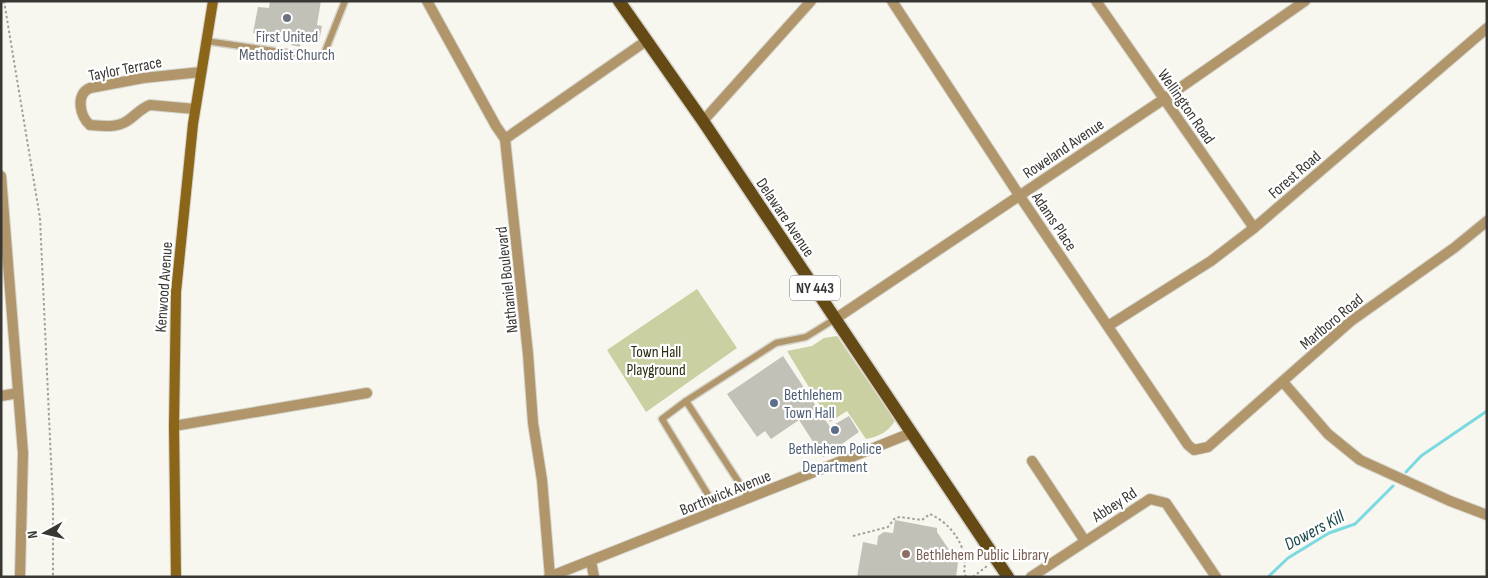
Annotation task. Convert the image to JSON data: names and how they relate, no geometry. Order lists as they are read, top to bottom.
{
  "streets": {
    "main road": ["Delaware Avenue", "Kenwood Avenue", "NY 443"],
    "street": [
      "Taylor Terrace",
      "Wellington Road",
      "Roweland Avenue",
      "Forest Road",
      "Adams Place",
      "Nathaniel Boulevard",
      "Marlboro Road",
      "Borthwick Avenue",
      "Abbey Rd"
    ]
  },
  "crossings": [
    ["Taylor Terrace", "Kenwood Avenue"],
    ["Wellington Road", "Roweland Avenue"],
    ["Wellington Road", "Forest Road"],
    ["Roweland Avenue", "Delaware Avenue"],
    ["Roweland Avenue", "Adams Place"],
    ["Forest Road", "Adams Place"],
    ["Delaware Avenue", "Borthwick Avenue"],
    ["Adams Place", "Marlboro Road"],
    ["Nathaniel Boulevard", "Borthwick Avenue"]
  ],
  "water": ["Dowers Kill"],
  "parks": ["Town Hall Playground"],
  "places": [
    "First United Methodist Church",
    "Bethlehem Town Hall",
    "Bethlehem Police Department",
    "Bethlehem Public Library"
  ],
  "north": "left"
}
